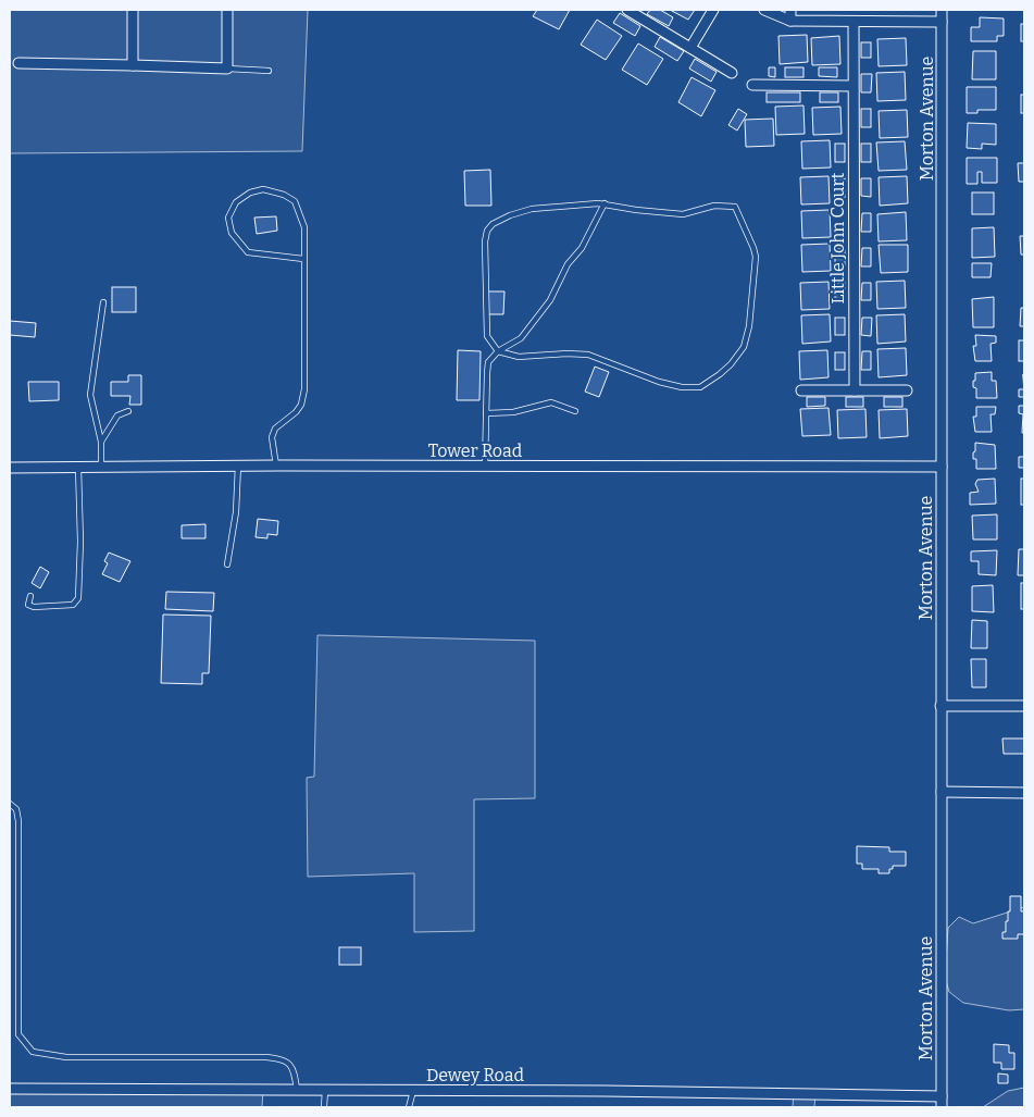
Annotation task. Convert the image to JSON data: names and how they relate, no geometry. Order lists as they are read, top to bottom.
{
  "streets": {
    "street": [
      "Morton Avenue",
      "Little John Court",
      "Tower Road",
      "Dewey Road"
    ]
  },
  "crossings": [
    ["Morton Avenue", "Tower Road"],
    ["Morton Avenue", "Dewey Road"]
  ]
}
